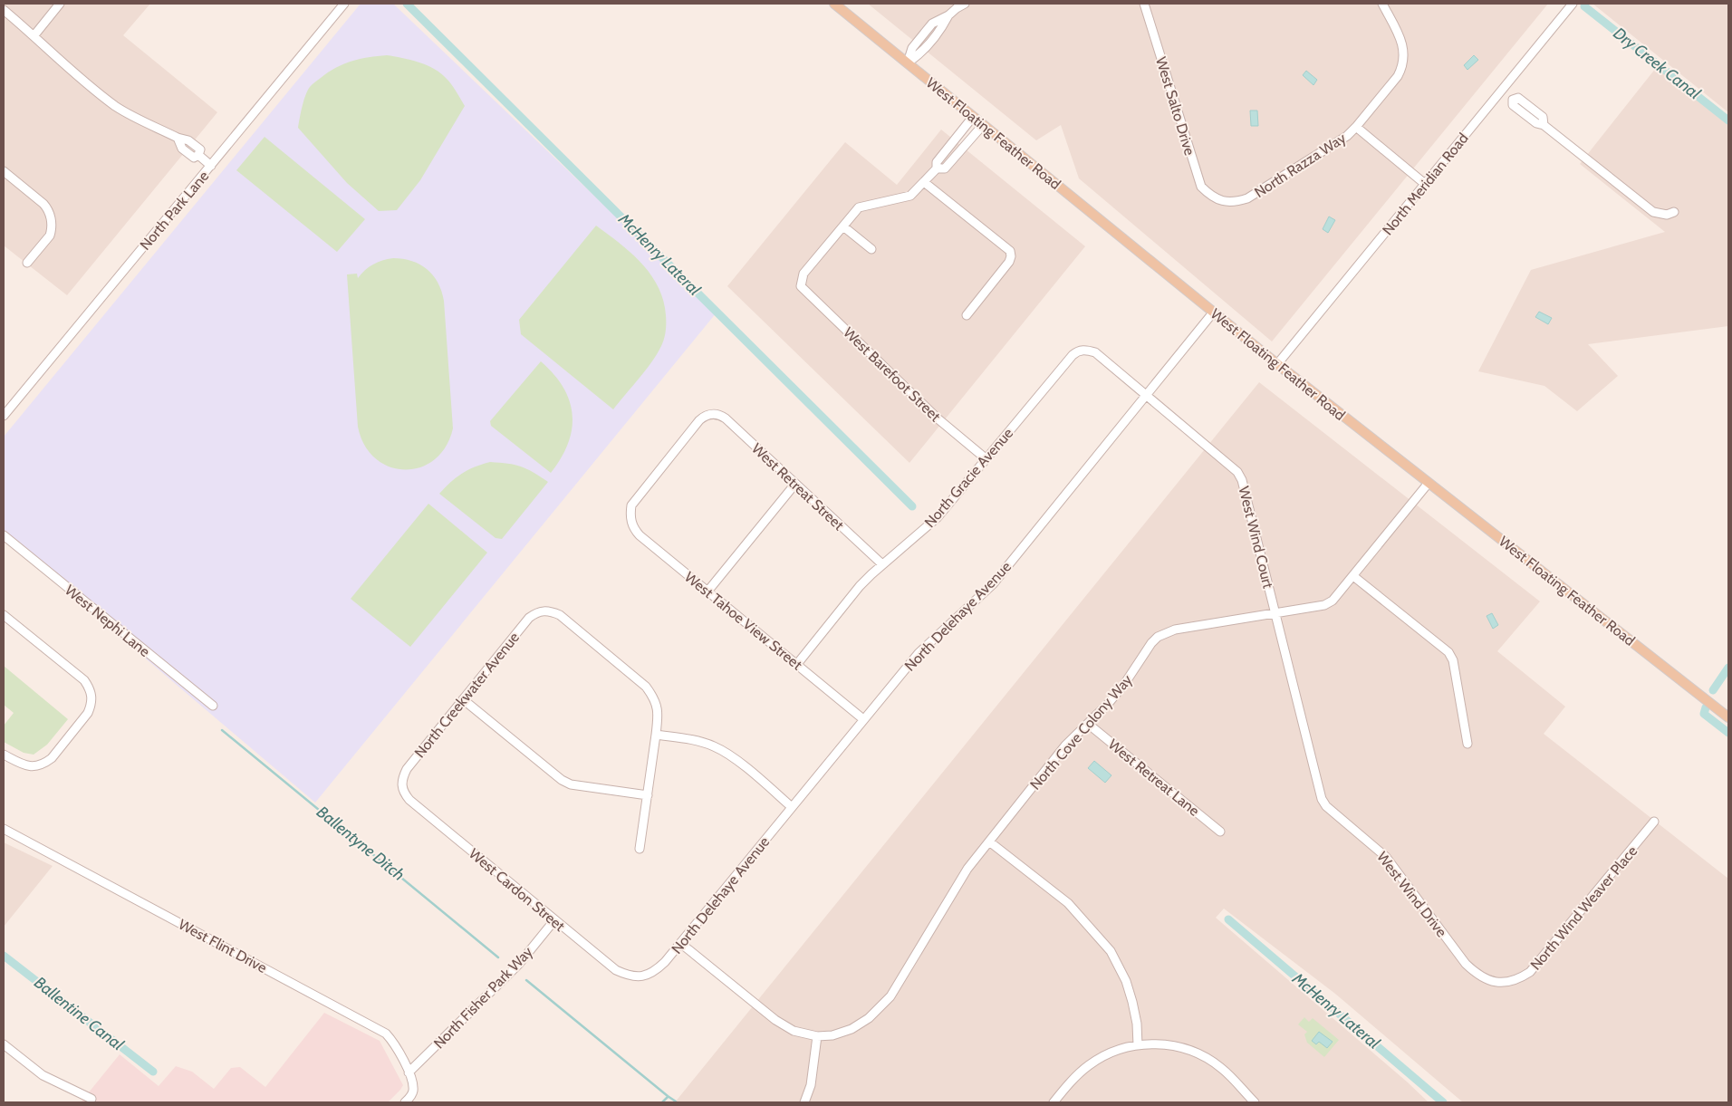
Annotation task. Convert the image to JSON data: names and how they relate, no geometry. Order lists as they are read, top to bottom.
{
  "streets": {
    "main road": ["West Floating Feather Road"],
    "street": [
      "West Salto Drive",
      "North Razza Way",
      "North Meridian Road",
      "North Park Lane",
      "West Barefoot Street",
      "North Gracie Avenue",
      "West Retreat Street",
      "West Wind Court",
      "North Delehaye Avenue",
      "West Nephi Lane",
      "West Tahoe View Street",
      "North Creekwater Avenue",
      "North Cove Colony Way",
      "West Retreat Lane",
      "West Cardon Street",
      "West Wind Drive",
      "North Wind Weaver Place",
      "West Flint Drive",
      "North Fisher Park Way"
    ]
  },
  "crossings": [
    ["West Salto Drive", "North Razza Way"],
    ["West Floating Feather Road", "North Meridian Road"],
    ["West Floating Feather Road", "North Delehaye Avenue"],
    ["West Floating Feather Road", "North Cove Colony Way"],
    ["West Barefoot Street", "North Gracie Avenue"],
    ["North Gracie Avenue", "West Retreat Street"],
    ["North Gracie Avenue", "West Wind Court"],
    ["North Gracie Avenue", "West Tahoe View Street"],
    ["West Retreat Street", "West Tahoe View Street"],
    ["West Wind Court", "North Delehaye Avenue"],
    ["West Wind Court", "North Cove Colony Way"],
    ["West Wind Court", "West Wind Drive"],
    ["North Delehaye Avenue", "West Tahoe View Street"],
    ["North Delehaye Avenue", "West Cardon Street"],
    ["North Creekwater Avenue", "West Cardon Street"],
    ["North Cove Colony Way", "West Retreat Lane"],
    ["North Cove Colony Way", "West Wind Drive"],
    ["West Cardon Street", "North Fisher Park Way"],
    ["West Wind Drive", "North Wind Weaver Place"],
    ["West Flint Drive", "North Fisher Park Way"]
  ],
  "water": [
    "Dry Creek Canal",
    "McHenry Lateral",
    "Ballentyne Ditch",
    "Ballentine Canal"
  ]
}
